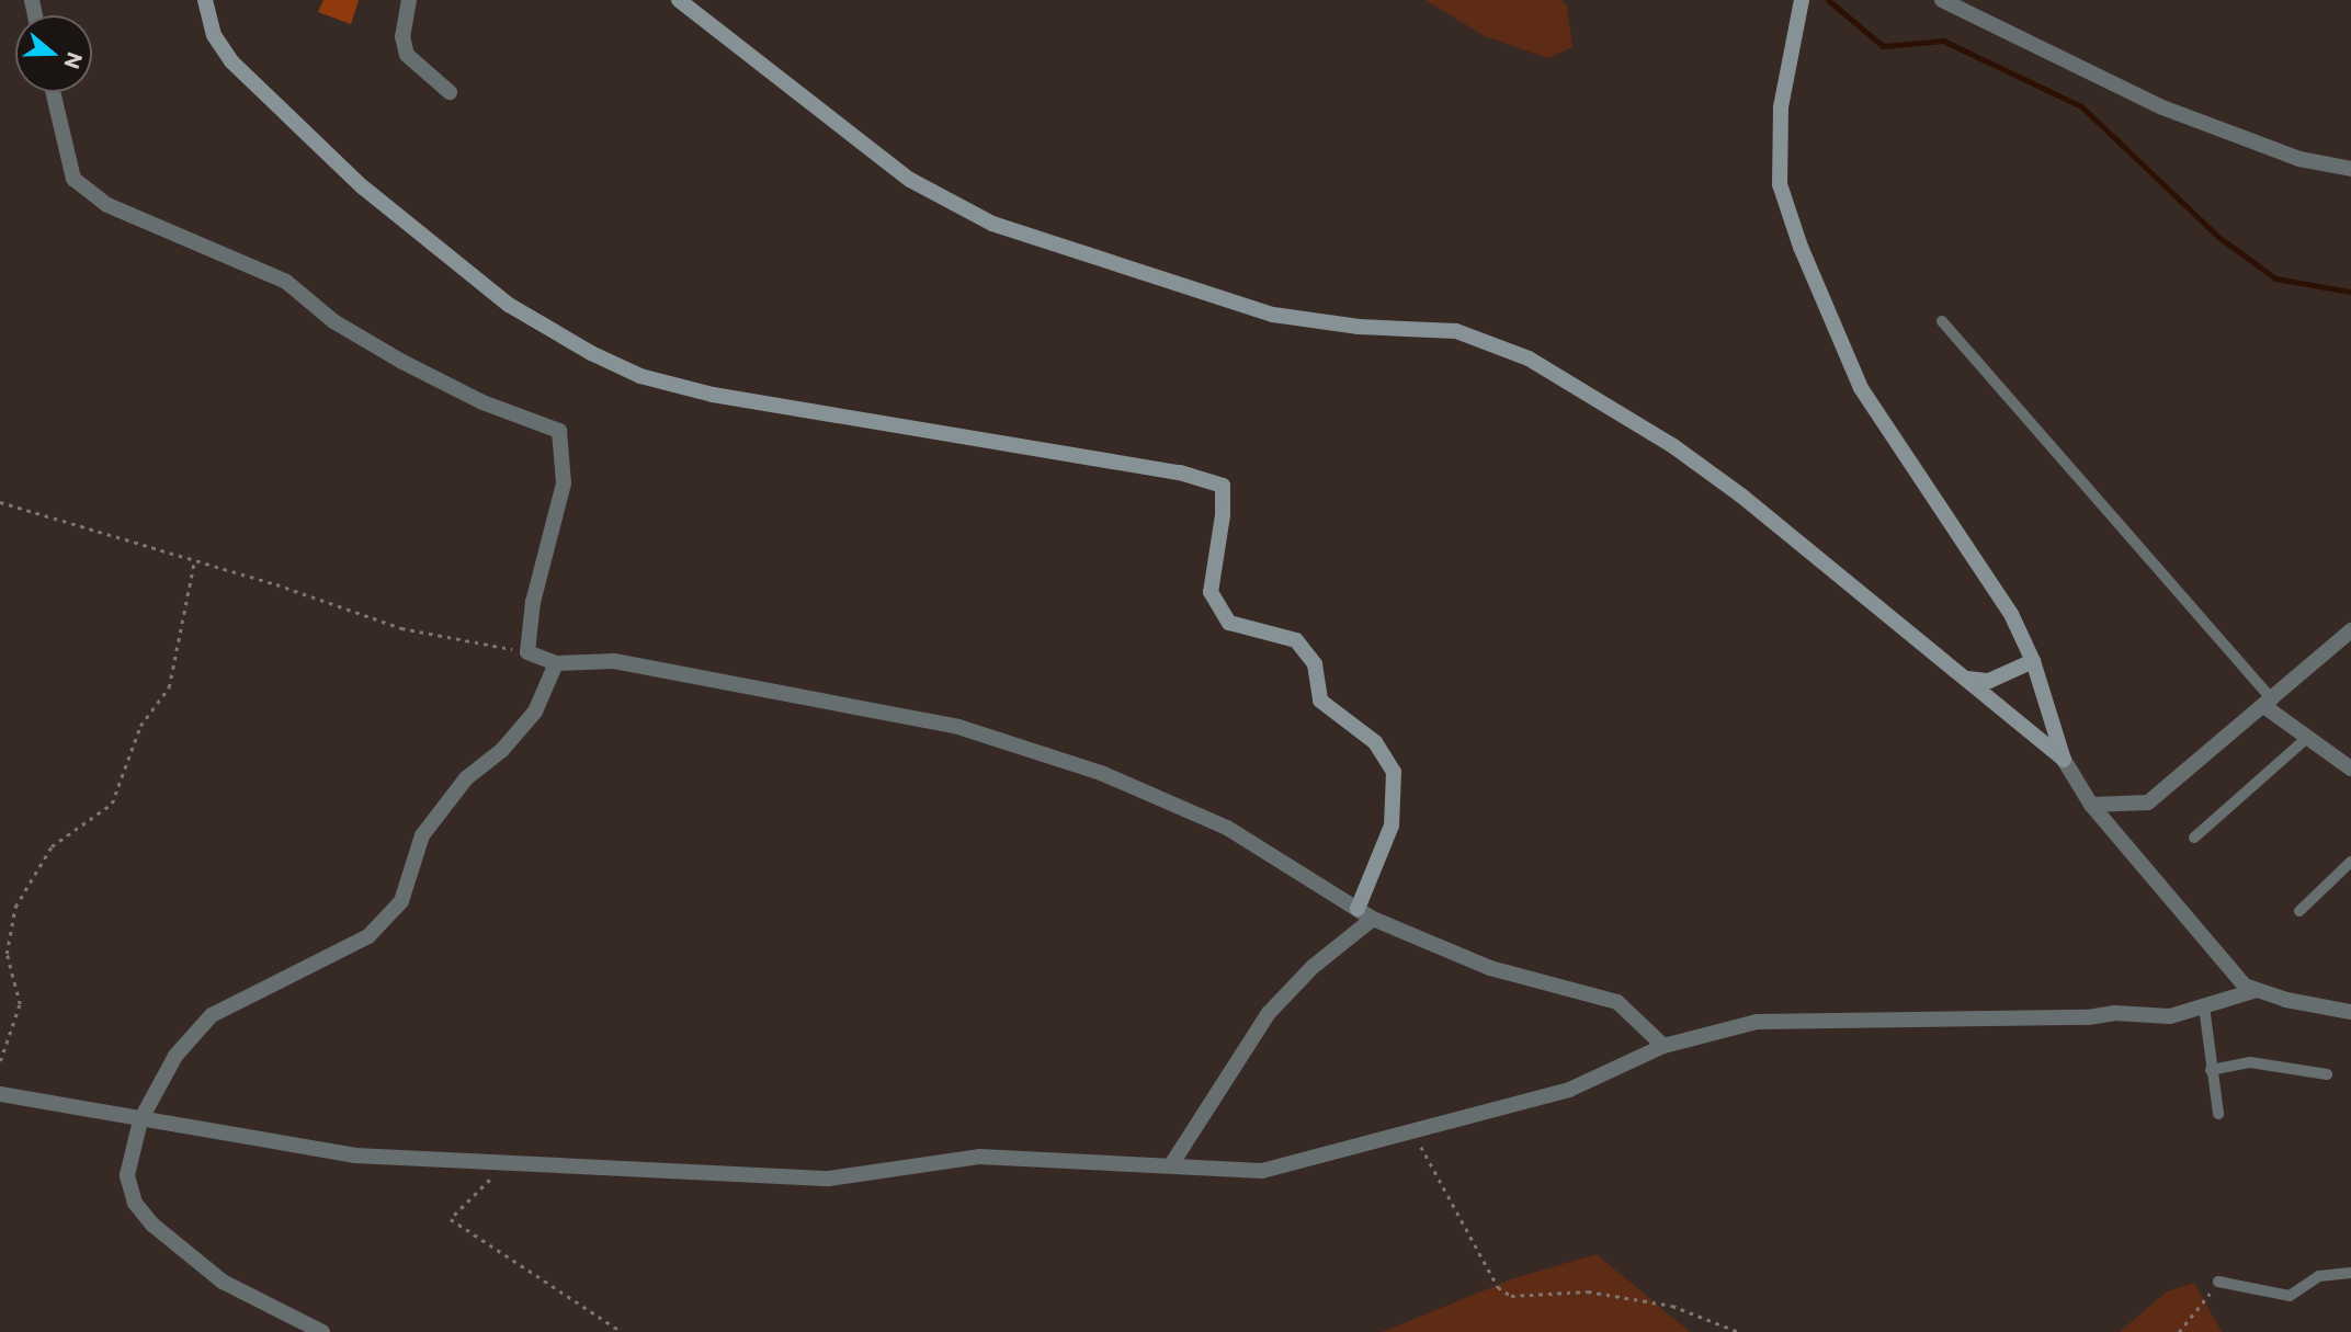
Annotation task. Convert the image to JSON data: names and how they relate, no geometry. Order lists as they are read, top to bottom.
{
  "north": "right"
}
